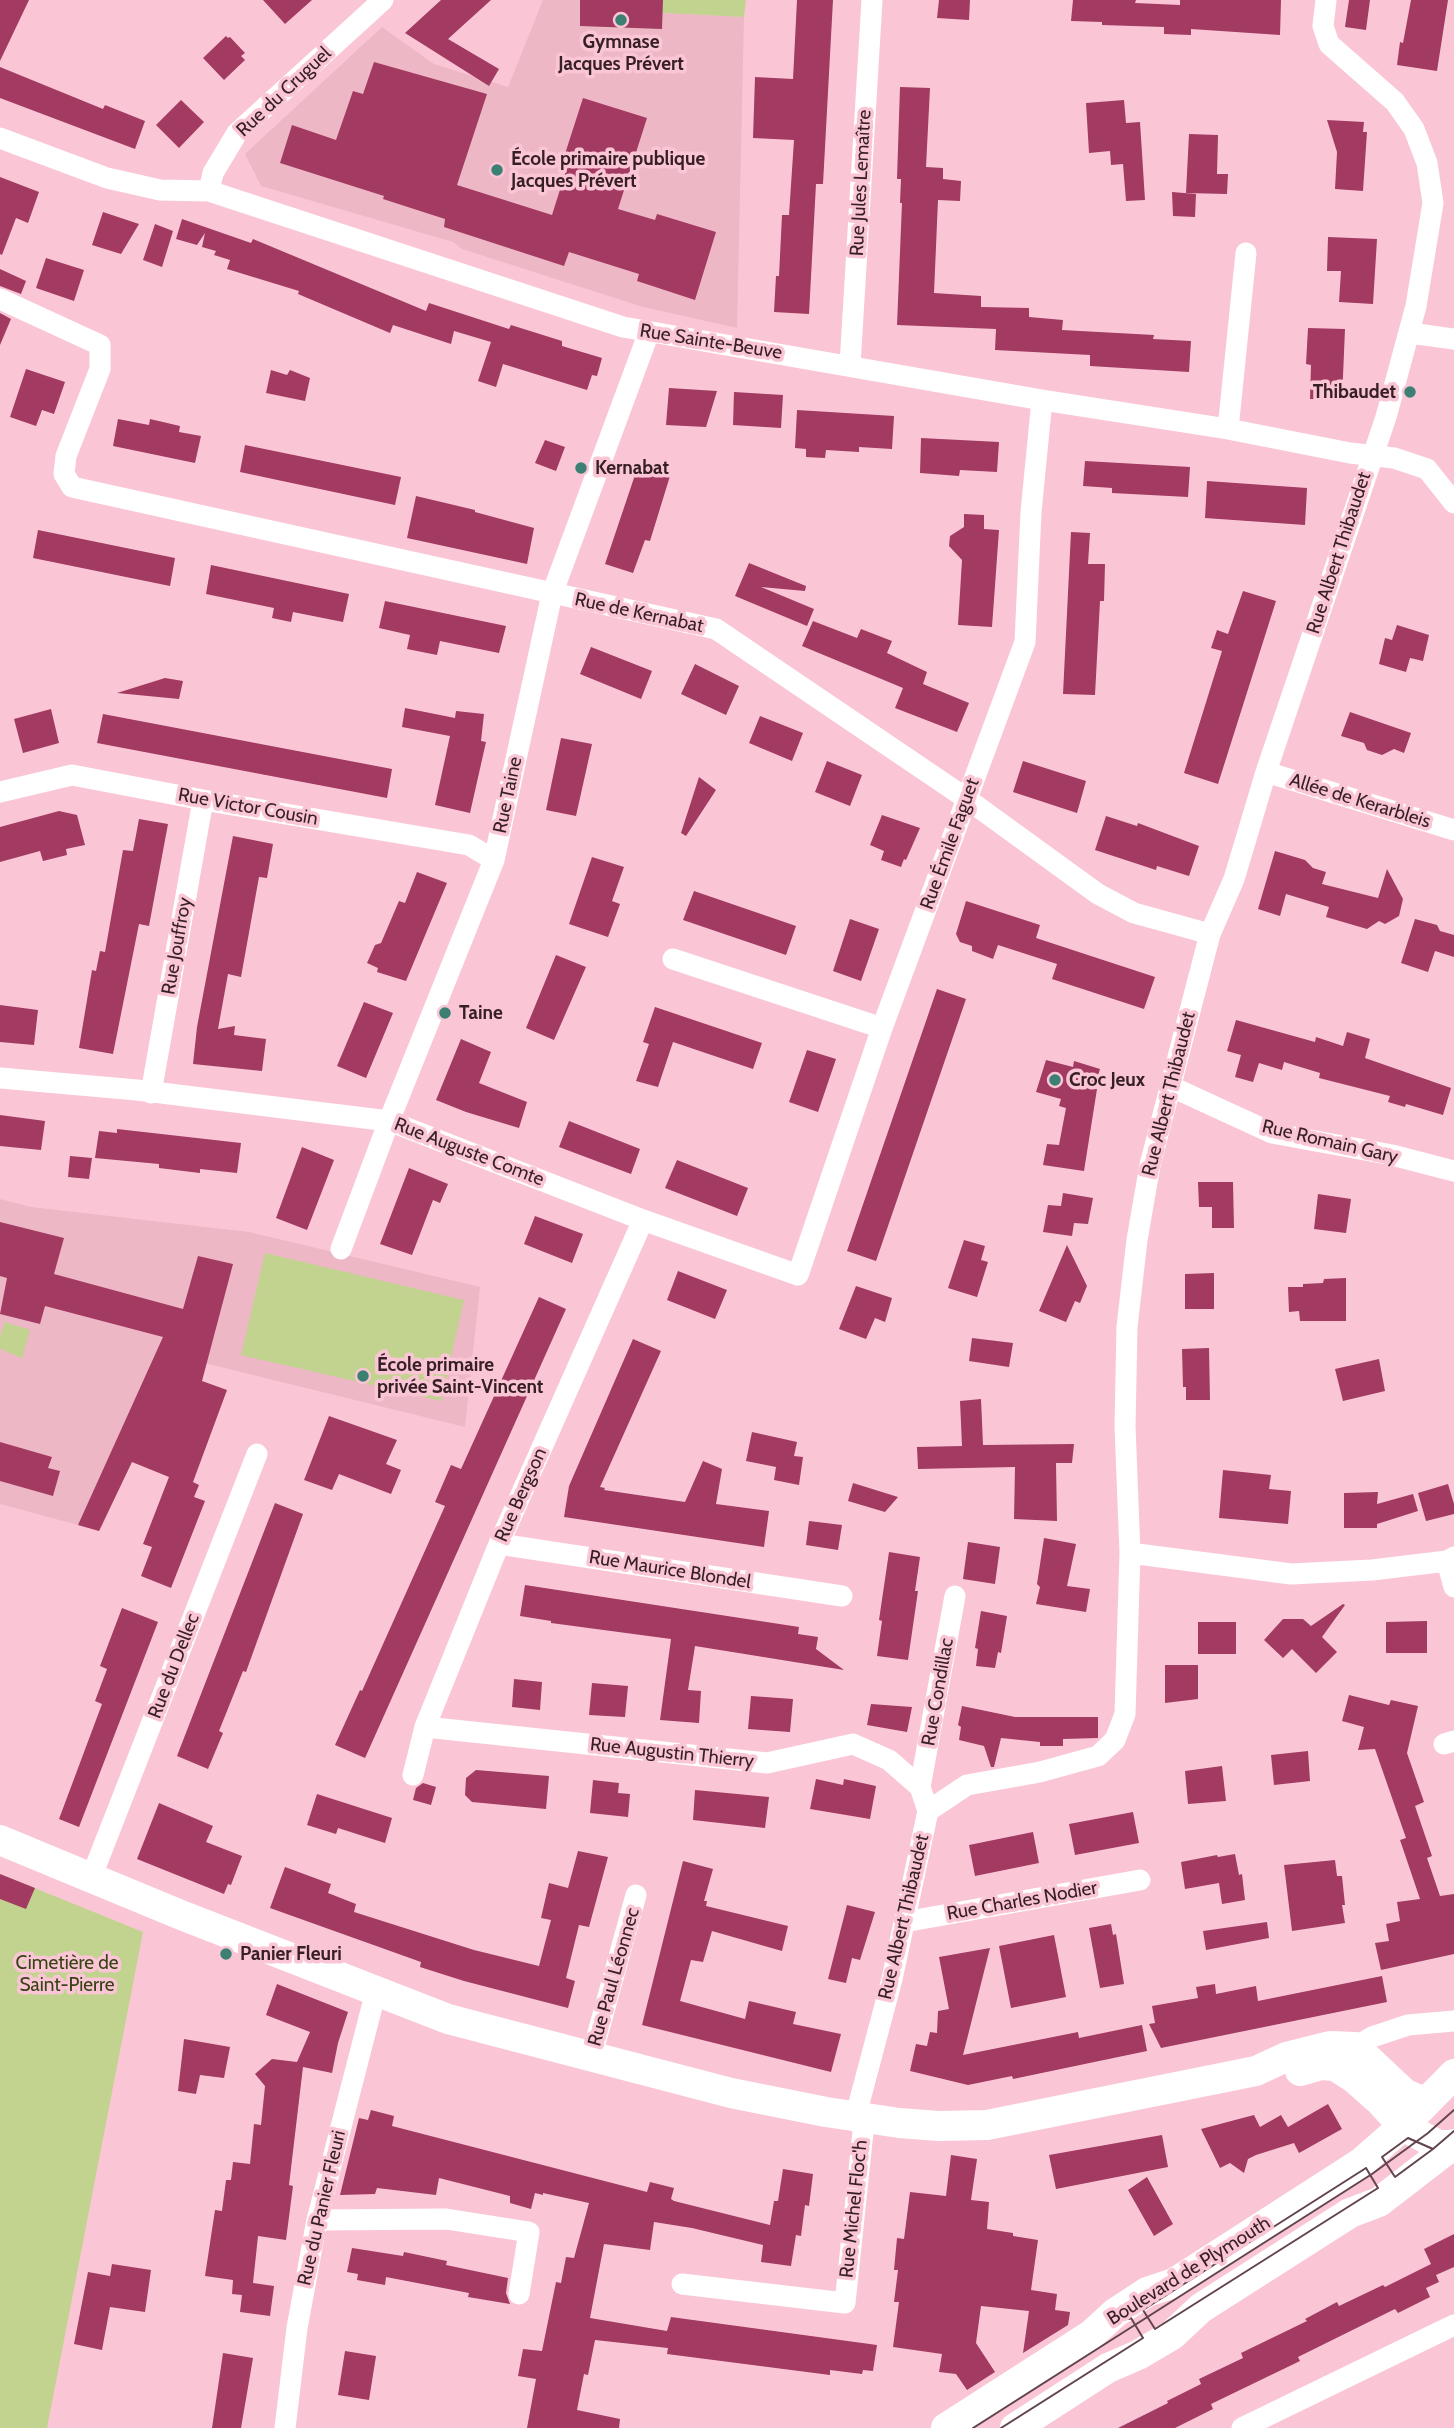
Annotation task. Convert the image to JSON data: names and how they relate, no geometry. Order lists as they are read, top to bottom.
{
  "streets": {
    "main road": ["Boulevard de Plymouth"],
    "street": [
      "Rue du Cruguel",
      "Rue Jules Lemaître",
      "Rue Sainte-Beuve",
      "Rue Albert Thibaudet",
      "Rue de Kernabat",
      "Rue Taine",
      "Allée de Kerarbleis",
      "Rue Victor Cousin",
      "Rue Émile Faguet",
      "Rue Jouffroy",
      "Rue Romain Gary",
      "Rue Auguste Comte",
      "Rue Bergson",
      "Rue Maurice Blondel",
      "Rue du Dellec",
      "Rue Condillac",
      "Rue Augustin Thierry",
      "Rue Charles Nodier",
      "Rue Paul Léonnec",
      "Rue du Panier Fleuri",
      "Rue Michel Floc'h"
    ]
  },
  "crossings": [
    ["Rue du Cruguel", "Rue Sainte-Beuve"],
    ["Rue Jules Lemaître", "Rue Sainte-Beuve"],
    ["Rue Sainte-Beuve", "Rue Albert Thibaudet"],
    ["Rue Sainte-Beuve", "Rue Taine"],
    ["Rue Sainte-Beuve", "Rue Émile Faguet"],
    ["Rue Albert Thibaudet", "Rue de Kernabat"],
    ["Rue Albert Thibaudet", "Allée de Kerarbleis"],
    ["Rue Albert Thibaudet", "Rue Romain Gary"],
    ["Rue Albert Thibaudet", "Rue Augustin Thierry"],
    ["Rue Albert Thibaudet", "Rue Charles Nodier"],
    ["Rue Albert Thibaudet", "Rue Michel Floc'h"],
    ["Rue de Kernabat", "Rue Taine"],
    ["Rue de Kernabat", "Rue Émile Faguet"],
    ["Rue Taine", "Rue Victor Cousin"],
    ["Rue Taine", "Rue Auguste Comte"],
    ["Rue Victor Cousin", "Rue Jouffroy"],
    ["Rue Émile Faguet", "Rue Auguste Comte"],
    ["Rue Jouffroy", "Rue Auguste Comte"],
    ["Rue Auguste Comte", "Rue Bergson"],
    ["Rue Bergson", "Rue Maurice Blondel"],
    ["Rue Bergson", "Rue Augustin Thierry"],
    ["Rue Condillac", "Rue Augustin Thierry"]
  ],
  "parks": ["Cimetière de Saint-Pierre"],
  "places": [
    "Gymnase Jacques Prévert",
    "École primaire publique Jacques Prévert",
    "Thibaudet",
    "Kernabat",
    "Taine",
    "Croc Jeux",
    "École primaire privée Saint-Vincent",
    "Panier Fleuri"
  ]
}
